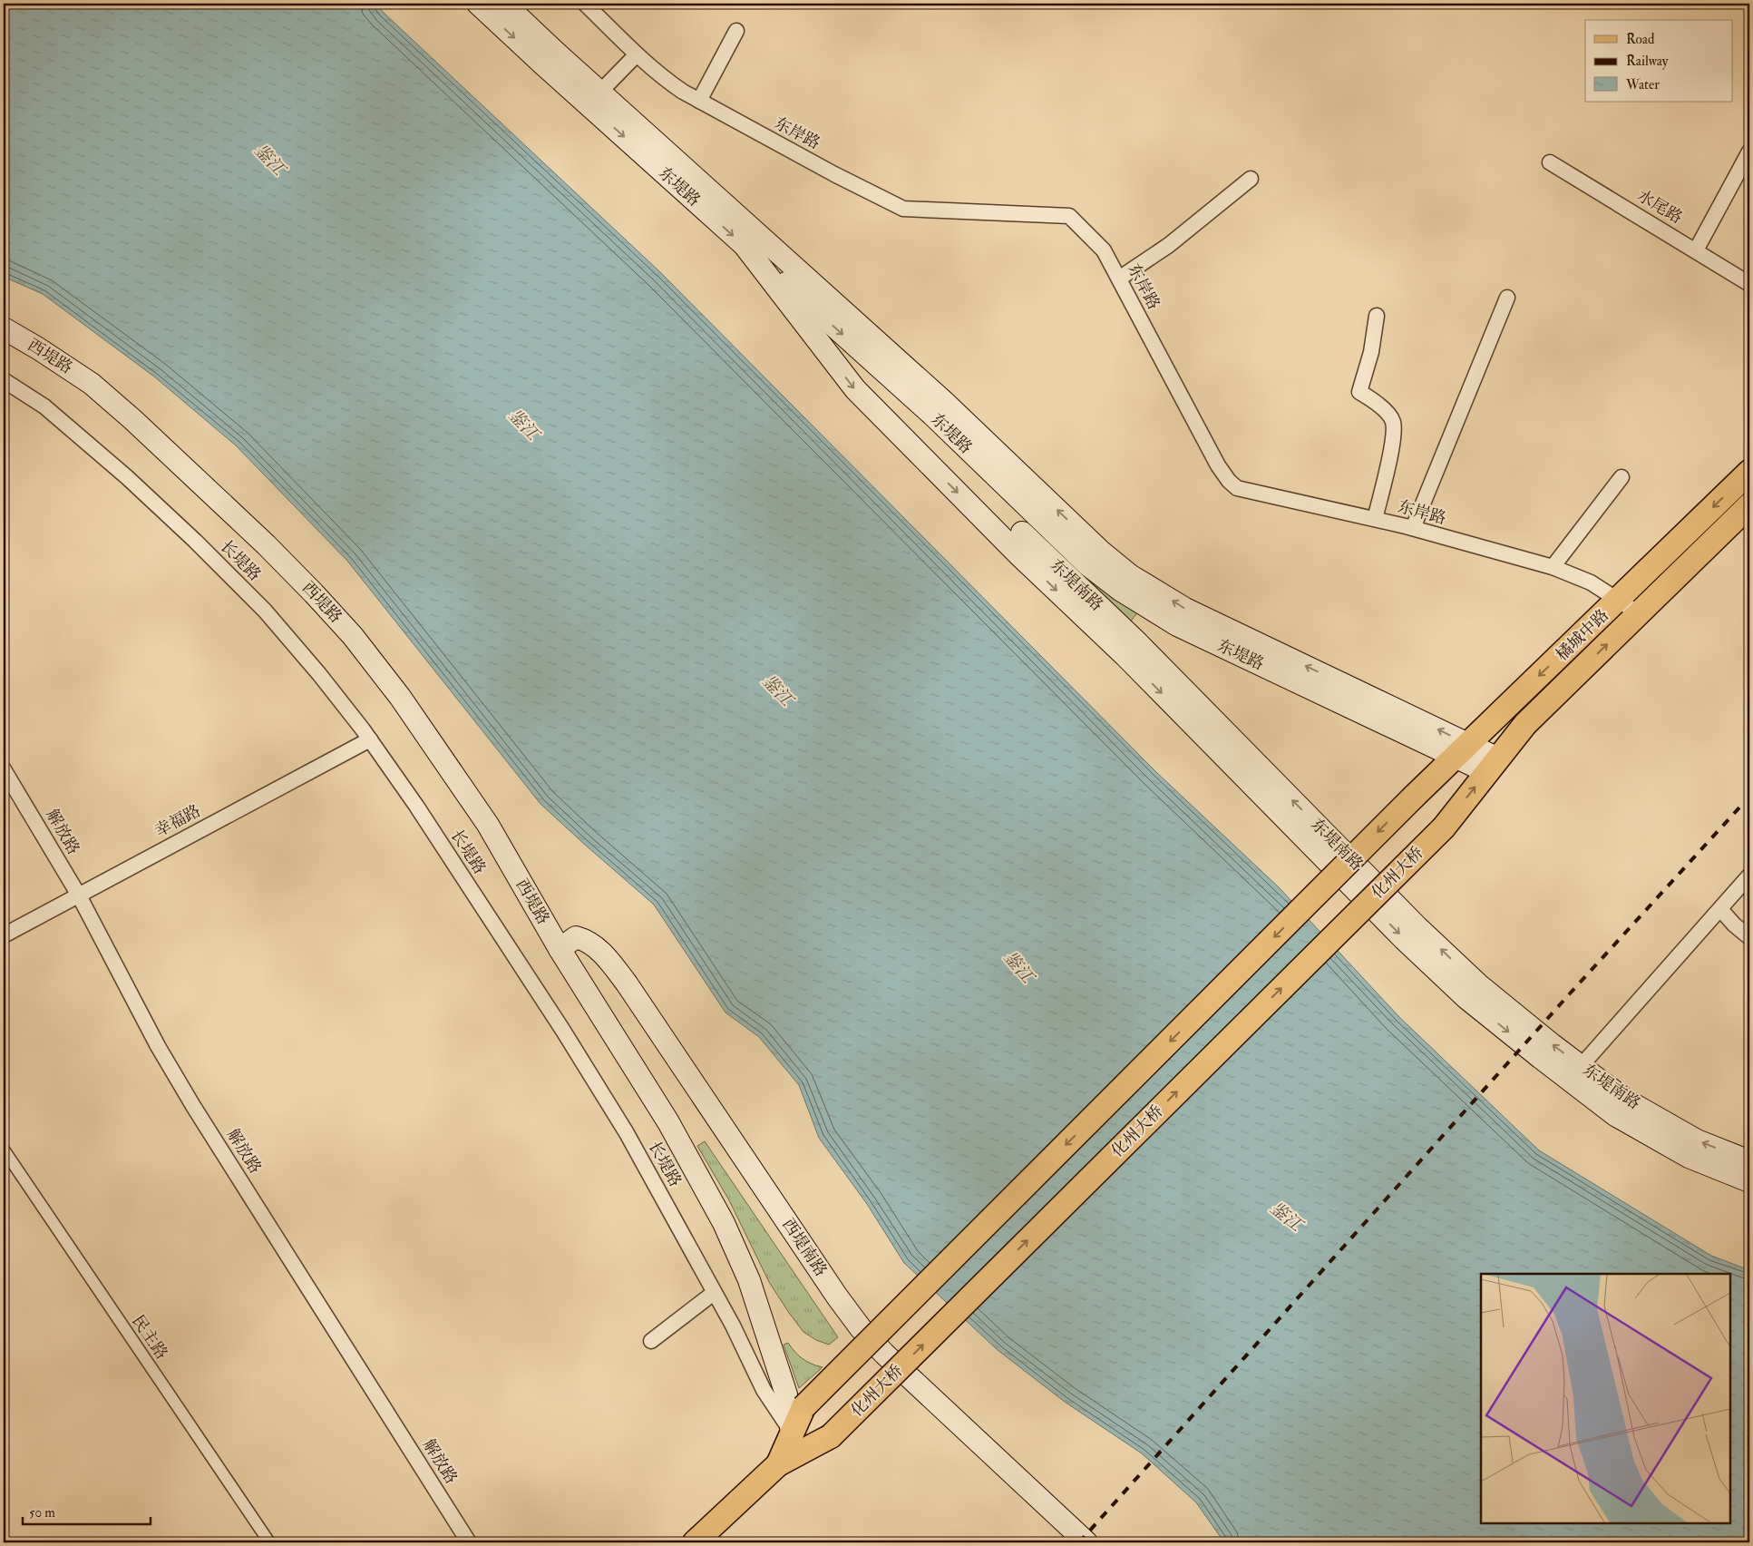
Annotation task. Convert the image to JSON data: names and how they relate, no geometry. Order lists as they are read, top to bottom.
{
  "streets": {
    "main road": [
      "东堤路",
      "西堤路",
      "东堤南路",
      "橘城中路",
      "化州大桥",
      "西堤南路"
    ],
    "street": [
      "东岸路",
      "水尾路",
      "长堤路",
      "幸福路",
      "解放路",
      "民主路"
    ]
  },
  "crossings": [
    ["东岸路", "橘城中路"],
    ["东堤路", "东堤南路"],
    ["东堤路", "橘城中路"],
    ["西堤路", "长堤路"],
    ["西堤路", "橘城中路"],
    ["西堤路", "西堤南路"],
    ["长堤路", "橘城中路"],
    ["长堤路", "幸福路"],
    ["橘城中路", "化州大桥"],
    ["幸福路", "解放路"]
  ],
  "one_way": ["化州大桥"],
  "water": ["鉴江"],
  "legend": ["Road", "Railway", "Water"],
  "scale_bar": "50 m"
}
